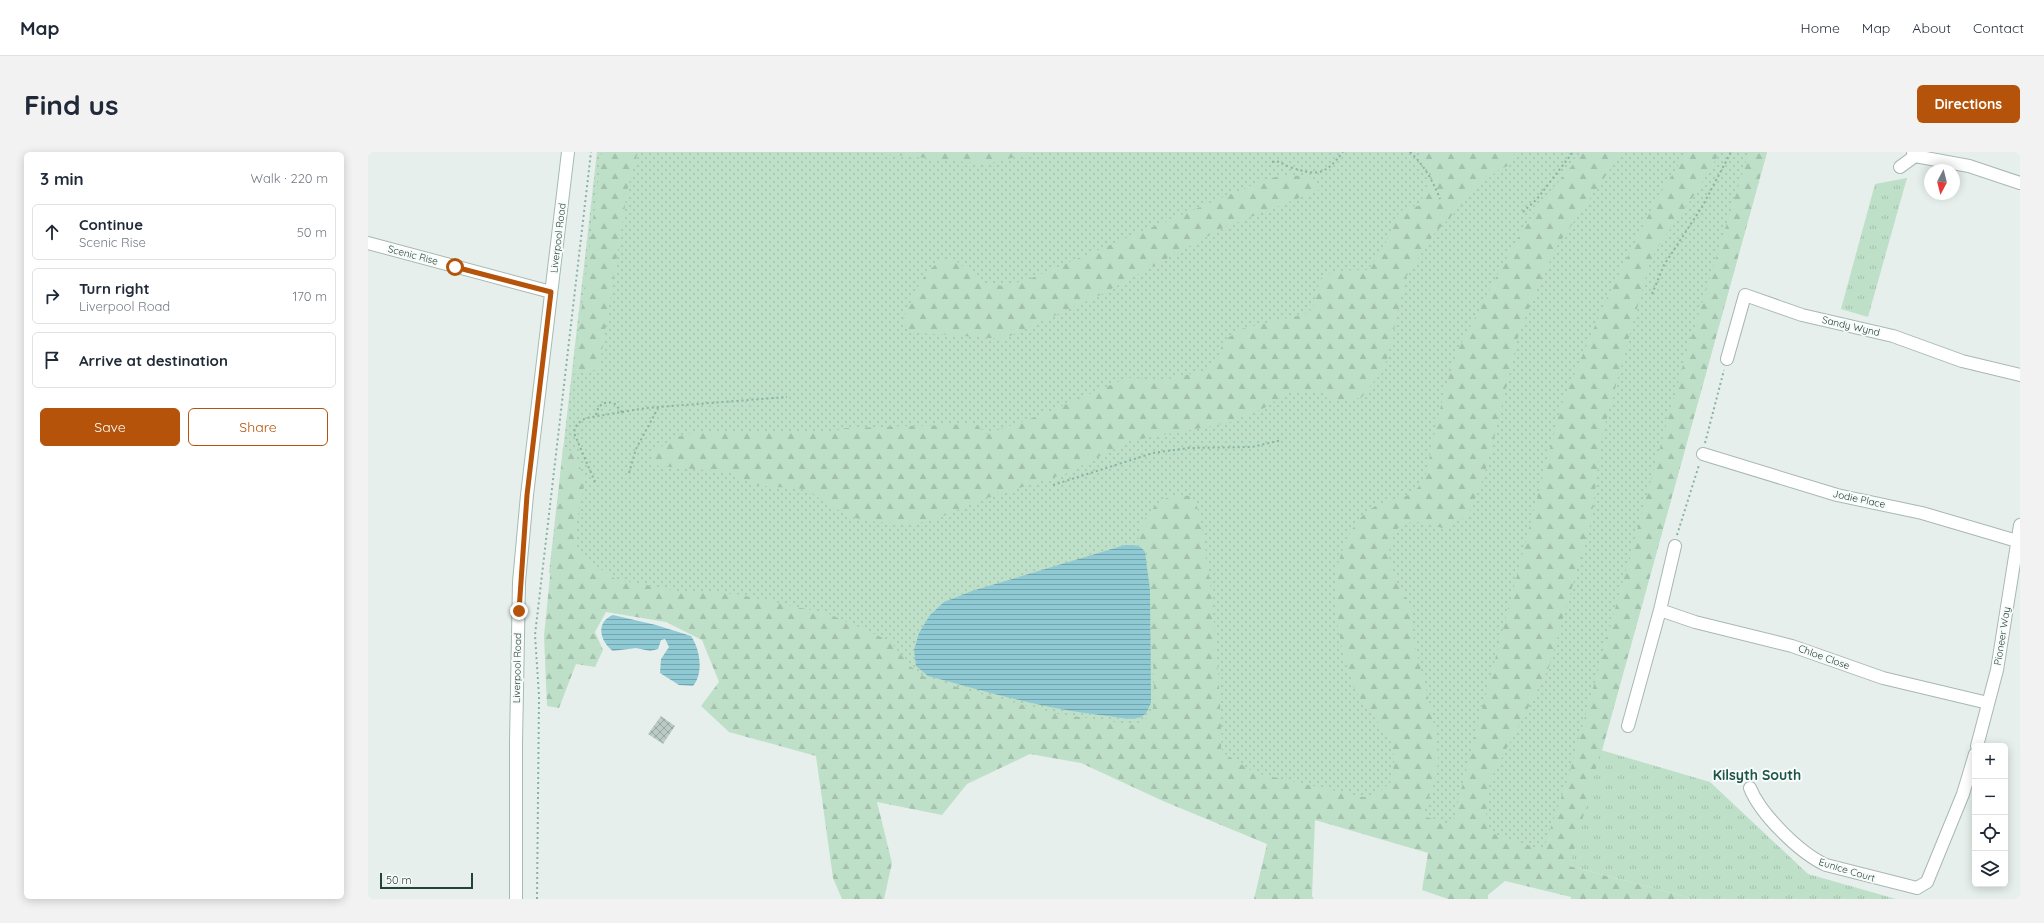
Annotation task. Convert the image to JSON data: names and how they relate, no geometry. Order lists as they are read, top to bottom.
{
  "streets": {
    "street": [
      "Liverpool Road",
      "Scenic Rise",
      "Sandy Wynd",
      "Jodie Place",
      "Pioneer Way",
      "Chloe Close",
      "Eunice Court"
    ]
  },
  "crossings": [
    ["Liverpool Road", "Scenic Rise"],
    ["Jodie Place", "Pioneer Way"],
    ["Pioneer Way", "Chloe Close"]
  ],
  "districts": ["Kilsyth South"],
  "scale_bar": "50 m",
  "north": "bottom",
  "page": {
    "header": "Map",
    "nav": [
      "Home",
      "Map",
      "About",
      "Contact"
    ],
    "buttons": [
      "Directions",
      ["Save", "Share"]
    ],
    "title": "Find us",
    "heading": ["3 min", "Walk · 220 m"],
    "list": [
      ["Continue", "Scenic Rise", "50 m"],
      ["Turn right", "Liverpool Road", "170 m"],
      "Arrive at destination"
    ],
    "map_buttons": ["+", "−"],
    "scale": "50 m"
  }
}
